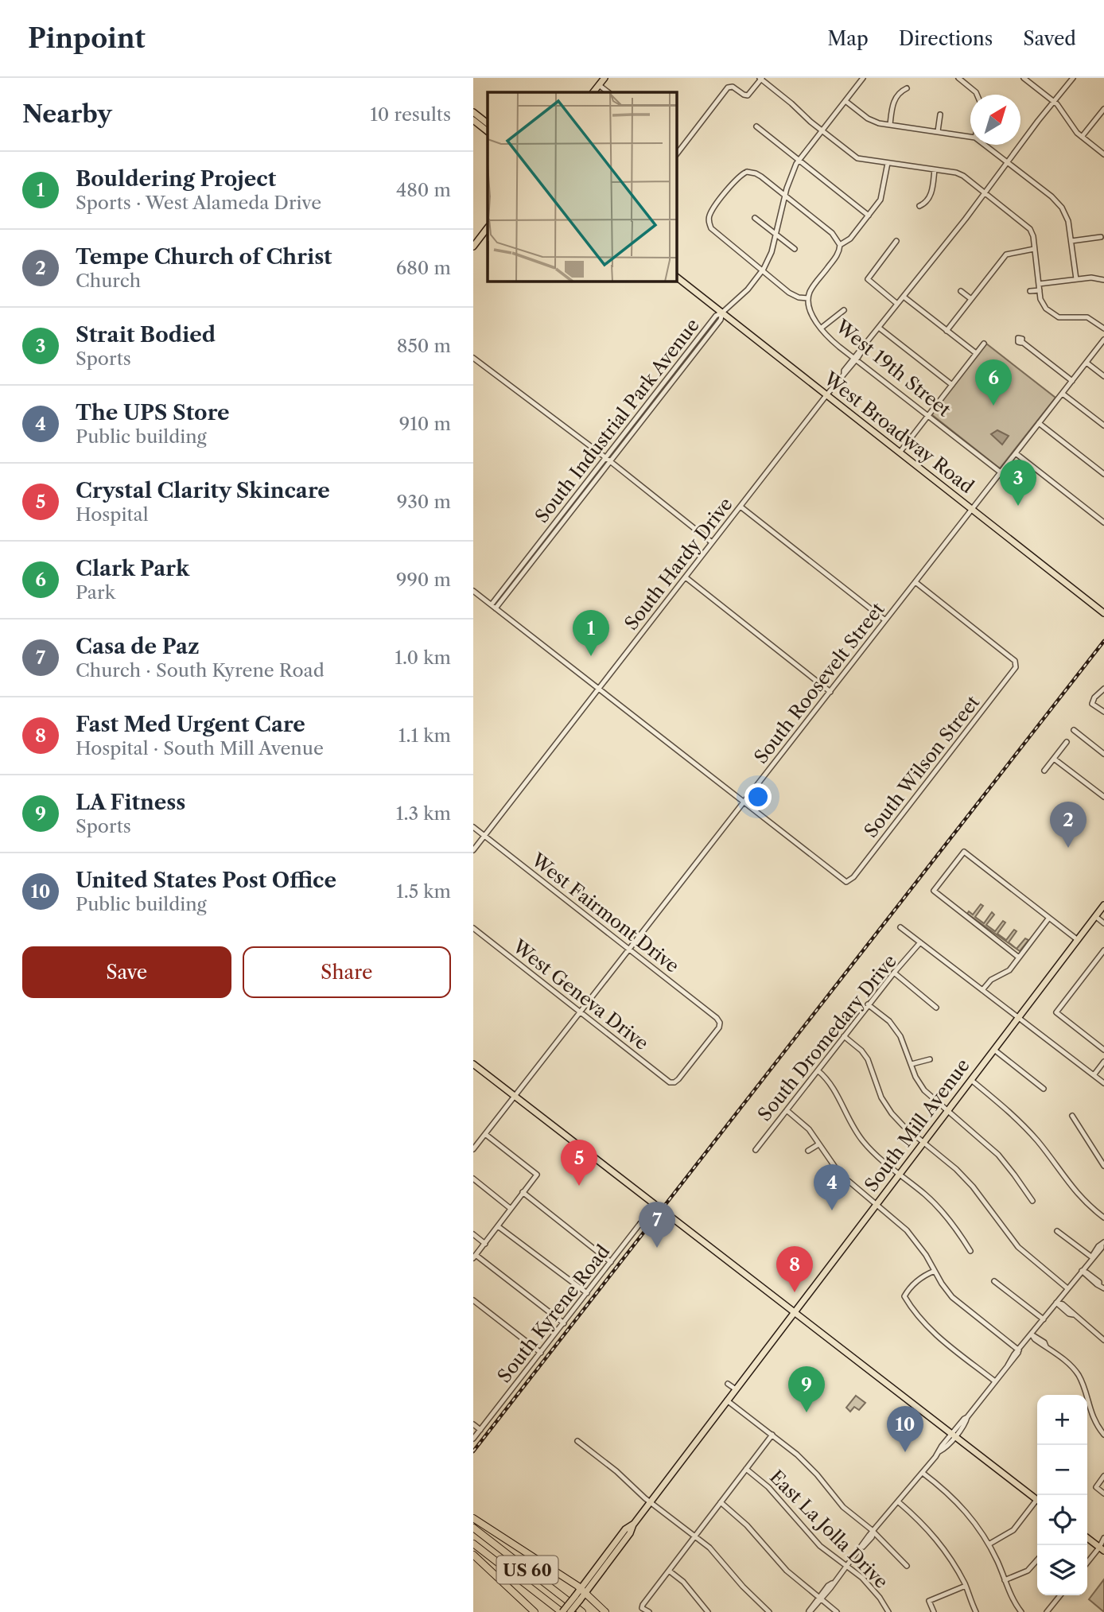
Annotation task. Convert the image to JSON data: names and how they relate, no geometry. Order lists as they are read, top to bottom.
{
  "streets": {
    "highway": ["US 60"],
    "main road": ["West Broadway Road", "South Mill Avenue"],
    "street": [
      "West 19th Street",
      "South Industrial Park Avenue",
      "South Hardy Drive",
      "South Roosevelt Street",
      "South Wilson Street",
      "West Fairmont Drive",
      "West Geneva Drive",
      "South Dromedary Drive",
      "South Kyrene Road",
      "East La Jolla Drive"
    ]
  },
  "crossings": [
    ["West 19th Street", "South Hardy Drive"],
    ["West 19th Street", "South Roosevelt Street"],
    ["South Industrial Park Avenue", "West Broadway Road"],
    ["West Broadway Road", "South Hardy Drive"],
    ["West Broadway Road", "South Roosevelt Street"],
    ["South Hardy Drive", "West Fairmont Drive"],
    ["South Roosevelt Street", "South Wilson Street"],
    ["South Roosevelt Street", "West Fairmont Drive"],
    ["South Roosevelt Street", "West Geneva Drive"],
    ["West Fairmont Drive", "West Geneva Drive"],
    ["South Mill Avenue", "US 60"]
  ],
  "north": "top right",
  "page": {
    "header": "Pinpoint",
    "nav": ["Map", "Directions", "Saved"],
    "heading": ["Nearby", "10 results"],
    "list": [
      {
        "mark": "1",
        "name": "Bouldering Project",
        "note": "Sports · West Alameda Drive",
        "value": "480 m"
      },
      {
        "mark": "2",
        "name": "Tempe Church of Christ",
        "note": "Church",
        "value": "680 m"
      },
      {
        "mark": "3",
        "name": "Strait Bodied",
        "note": "Sports",
        "value": "850 m"
      },
      {
        "mark": "4",
        "name": "The UPS Store",
        "note": "Public building",
        "value": "910 m"
      },
      {
        "mark": "5",
        "name": "Crystal Clarity Skincare",
        "note": "Hospital",
        "value": "930 m"
      },
      {
        "mark": "6",
        "name": "Clark Park",
        "note": "Park",
        "value": "990 m"
      },
      {
        "mark": "7",
        "name": "Casa de Paz",
        "note": "Church · South Kyrene Road",
        "value": "1.0 km"
      },
      {
        "mark": "8",
        "name": "Fast Med Urgent Care",
        "note": "Hospital · South Mill Avenue",
        "value": "1.1 km"
      },
      {
        "mark": "9",
        "name": "LA Fitness",
        "note": "Sports",
        "value": "1.3 km"
      },
      {
        "mark": "10",
        "name": "United States Post Office",
        "note": "Public building",
        "value": "1.5 km"
      }
    ],
    "pins": [
      "6",
      "3",
      "1",
      "2",
      "5",
      "4",
      "7",
      "8",
      "9",
      "10"
    ],
    "buttons": ["Save", "Share"],
    "map_buttons": ["+", "−"]
  }
}
